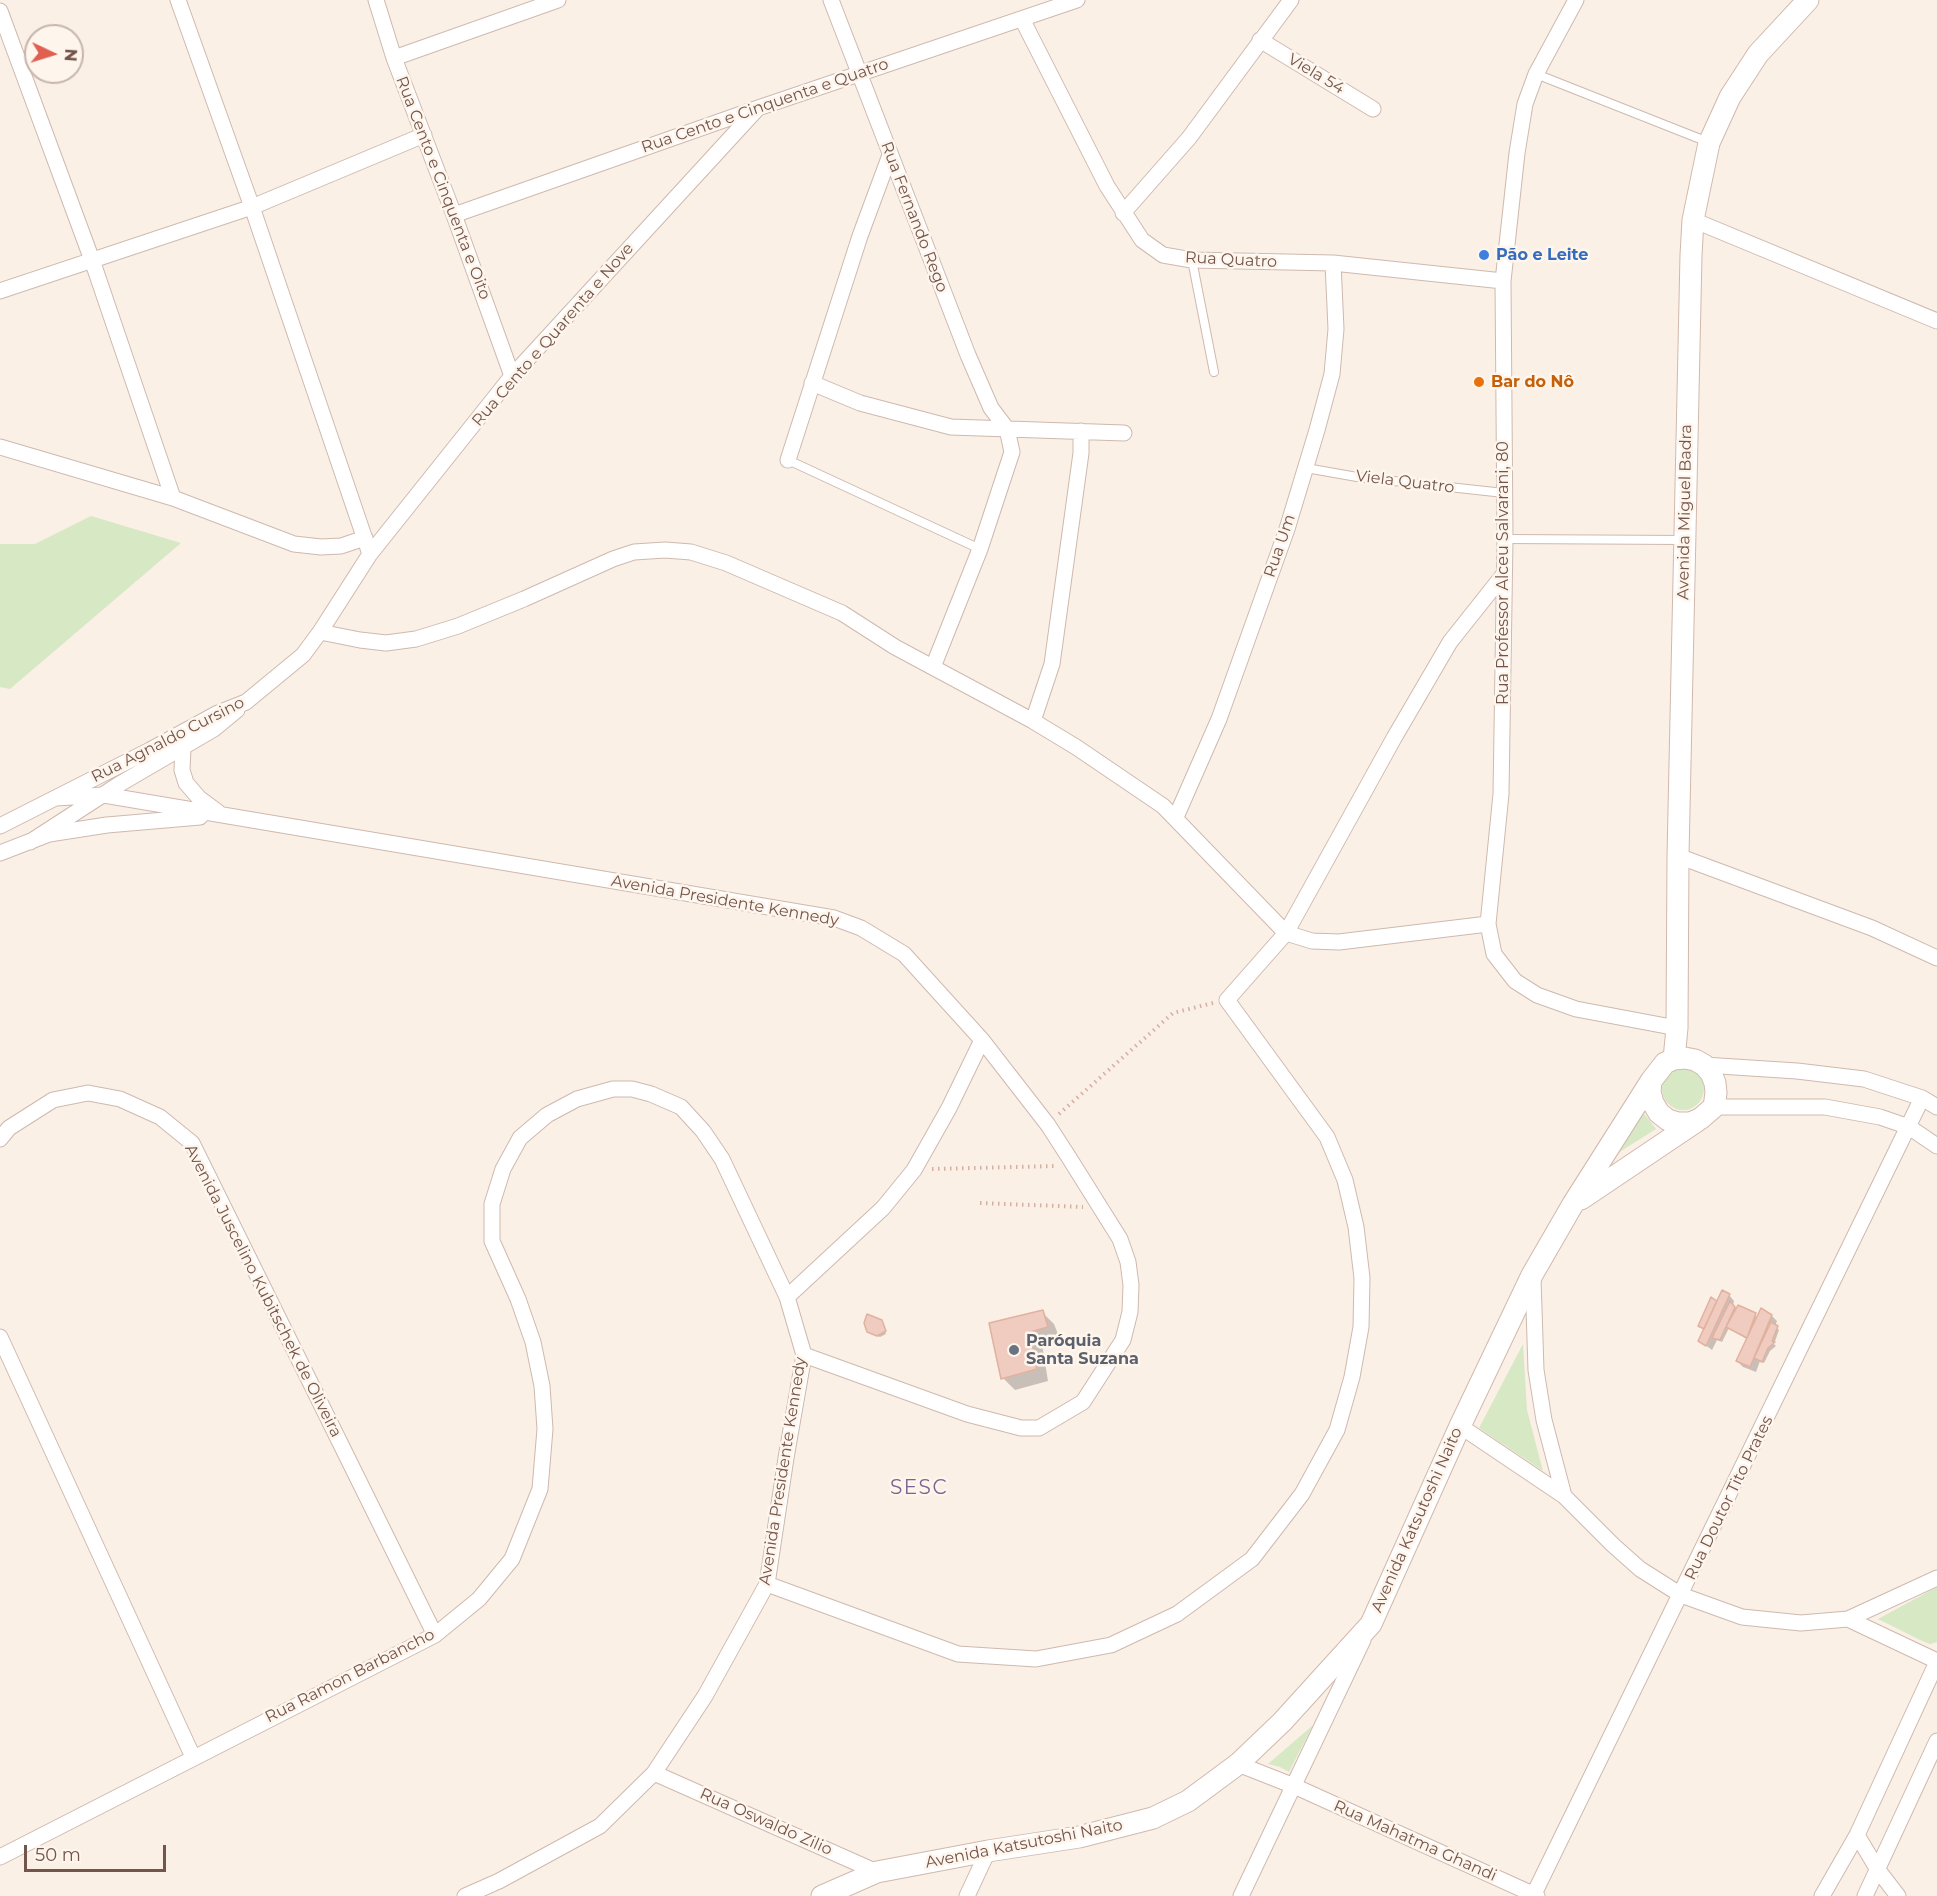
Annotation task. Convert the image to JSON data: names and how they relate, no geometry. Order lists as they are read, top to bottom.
{
  "streets": {
    "main road": ["Avenida Miguel Badra", "Avenida Katsutoshi Naito"],
    "street": [
      "Viela 54",
      "Rua Cento e Cinquenta e Quatro",
      "Rua Cento e Cinquenta e Oito",
      "Rua Fernando Rego",
      "Rua Quatro",
      "Rua Cento e Quarenta e Nove",
      "Rua Um",
      "Rua Professor Alceu Salvarani, 80",
      "Rua Agnaldo Cursino",
      "Avenida Presidente Kennedy",
      "Avenida Juscelino Kubitschek de Oliveira",
      "Rua Doutor Tito Prates",
      "Rua Ramon Barbancho",
      "Rua Oswaldo Zilio",
      "Rua Mahatma Ghandi"
    ],
    "lane": ["Viela Quatro"]
  },
  "crossings": [
    ["Rua Cento e Cinquenta e Quatro", "Rua Cento e Cinquenta e Oito"],
    ["Rua Cento e Cinquenta e Quatro", "Rua Fernando Rego"],
    ["Rua Cento e Cinquenta e Quatro", "Rua Quatro"],
    ["Rua Cento e Cinquenta e Quatro", "Rua Cento e Quarenta e Nove"],
    ["Rua Cento e Cinquenta e Oito", "Rua Cento e Quarenta e Nove"],
    ["Rua Quatro", "Rua Um"],
    ["Rua Quatro", "Rua Professor Alceu Salvarani, 80"],
    ["Rua Cento e Quarenta e Nove", "Rua Agnaldo Cursino"],
    ["Viela Quatro", "Rua Um"],
    ["Viela Quatro", "Rua Professor Alceu Salvarani, 80"],
    ["Avenida Miguel Badra", "Rua Professor Alceu Salvarani, 80"],
    ["Rua Agnaldo Cursino", "Avenida Presidente Kennedy"],
    ["Avenida Presidente Kennedy", "Rua Ramon Barbancho"],
    ["Avenida Presidente Kennedy", "Rua Oswaldo Zilio"],
    ["Avenida Juscelino Kubitschek de Oliveira", "Rua Ramon Barbancho"],
    ["Rua Doutor Tito Prates", "Rua Mahatma Ghandi"],
    ["Avenida Katsutoshi Naito", "Rua Oswaldo Zilio"],
    ["Avenida Katsutoshi Naito", "Rua Mahatma Ghandi"]
  ],
  "districts": ["SESC"],
  "places": ["Pão e Leite", "Bar do Nô", "Paróquia Santa Suzana"],
  "scale_bar": "50 m",
  "north": "right"
}
